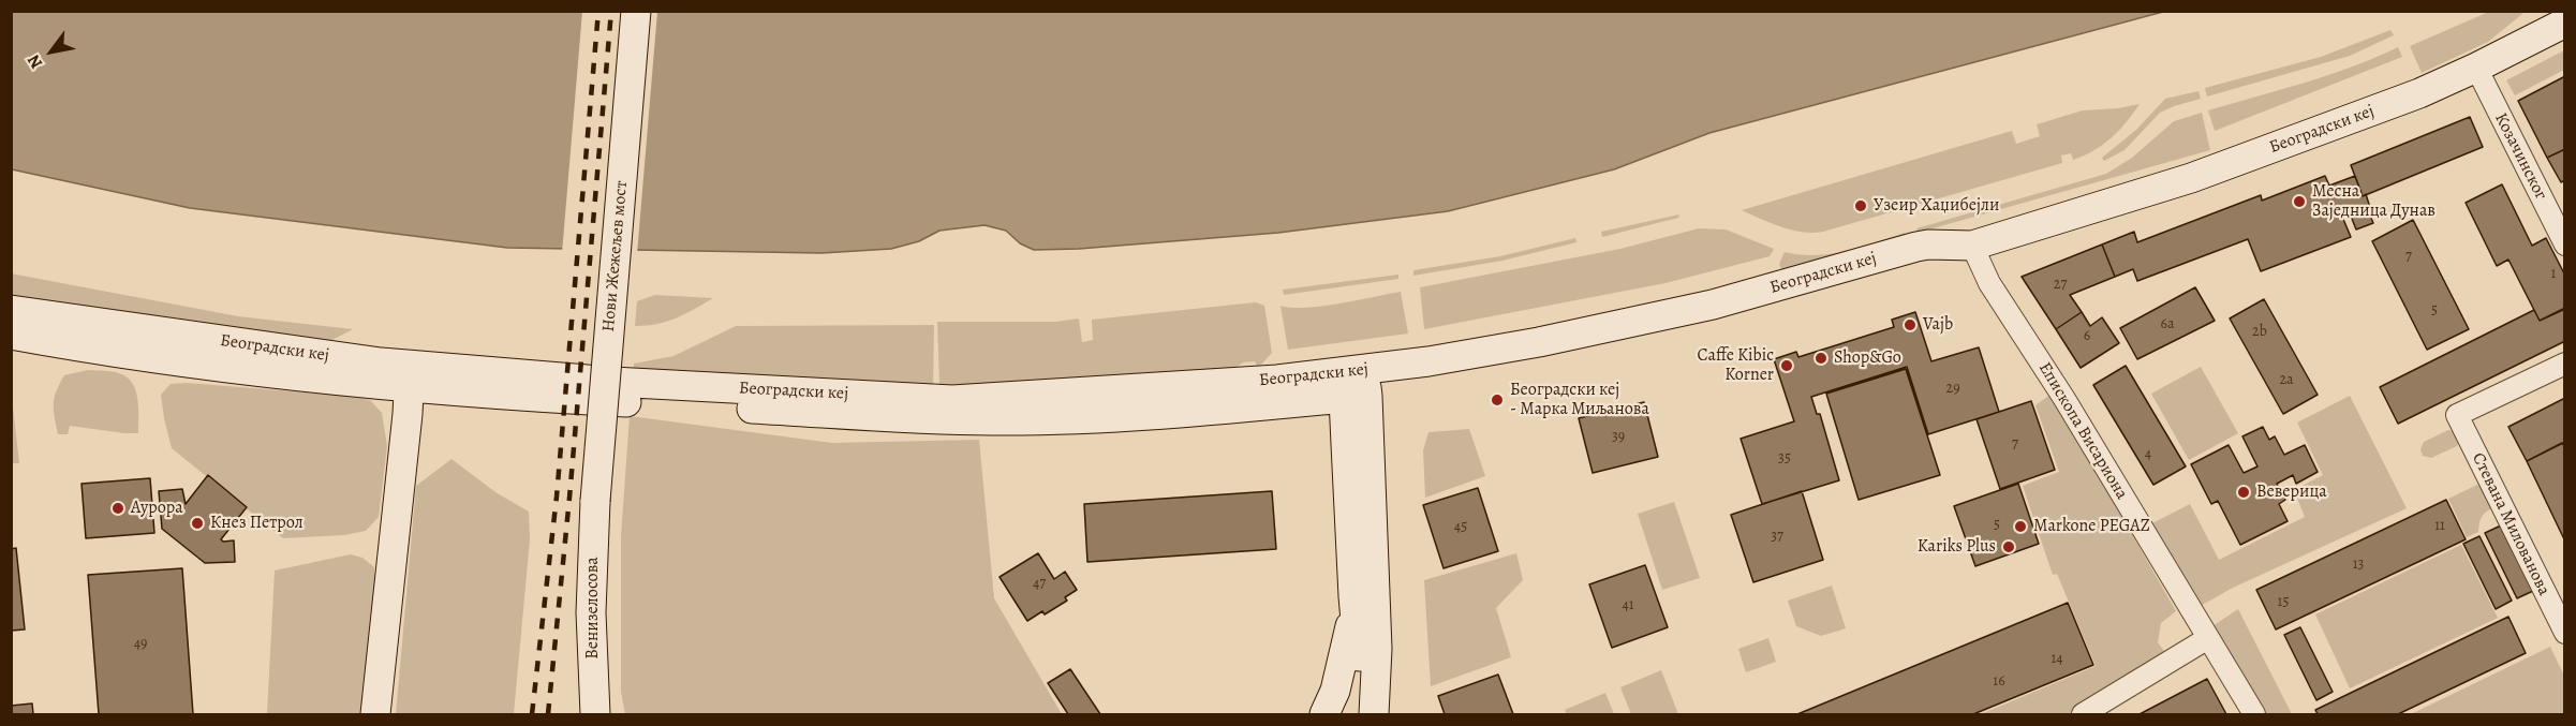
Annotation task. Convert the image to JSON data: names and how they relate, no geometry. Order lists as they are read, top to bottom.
{
  "streets": {
    "main road": ["Београдски кеј", "Нови Жежељев мост", "Венизелосова"],
    "street": ["Козачинског", "Епископа Висариона", "Стевана Милованова"]
  },
  "crossings": [
    ["Београдски кеј", "Козачинског"],
    ["Београдски кеј", "Епископа Висариона"],
    ["Нови Жежељев мост", "Венизелосова"]
  ],
  "places": [
    "Месна Заједница Дунав",
    "Узеир Хаџибејли",
    "Vajb",
    "Shop&Go",
    "Caffe Kibic Korner",
    "Београдски кеј - Марка Миљанова",
    "Веверица",
    "Аурора",
    "Кнез Петрол",
    "Markone PEGAZ",
    "Kariks Plus"
  ],
  "house_numbers": [
    "7",
    "1",
    "27",
    "5",
    "6a",
    "2b",
    "6",
    "2a",
    "29",
    "39",
    "7",
    "4",
    "35",
    "5",
    "11",
    "45",
    "37",
    "13",
    "47",
    "15",
    "41",
    "49",
    "14",
    "16"
  ],
  "north": "bottom left"
}
